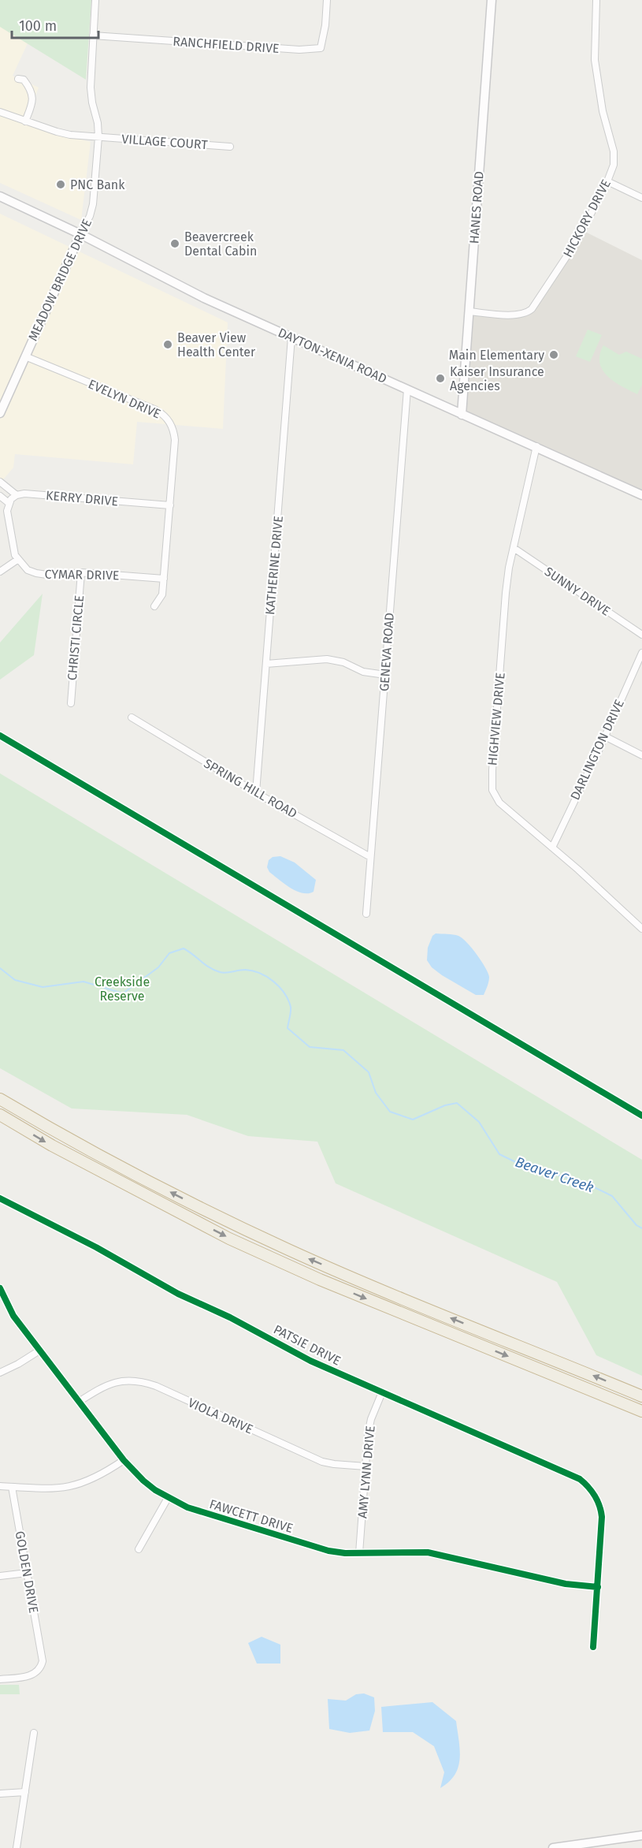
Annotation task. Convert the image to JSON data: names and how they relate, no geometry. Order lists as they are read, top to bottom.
{
  "streets": {
    "main road": ["HANES ROAD", "MEADOW BRIDGE DRIVE", "DAYTON-XENIA ROAD"],
    "street": [
      "RANCHFIELD DRIVE",
      "VILLAGE COURT",
      "HICKORY DRIVE",
      "EVELYN DRIVE",
      "KERRY DRIVE",
      "KATHERINE DRIVE",
      "CYMAR DRIVE",
      "SUNNY DRIVE",
      "CHRISTI CIRCLE",
      "GENEVA ROAD",
      "HIGHVIEW DRIVE",
      "DARLINGTON DRIVE",
      "SPRING HILL ROAD",
      "PATSIE DRIVE",
      "VIOLA DRIVE",
      "AMY LYNN DRIVE",
      "FAWCETT DRIVE",
      "GOLDEN DRIVE"
    ]
  },
  "crossings": [
    ["RANCHFIELD DRIVE", "MEADOW BRIDGE DRIVE"],
    ["VILLAGE COURT", "MEADOW BRIDGE DRIVE"],
    ["HANES ROAD", "HICKORY DRIVE"],
    ["HANES ROAD", "DAYTON-XENIA ROAD"],
    ["MEADOW BRIDGE DRIVE", "DAYTON-XENIA ROAD"],
    ["MEADOW BRIDGE DRIVE", "EVELYN DRIVE"],
    ["DAYTON-XENIA ROAD", "KATHERINE DRIVE"],
    ["DAYTON-XENIA ROAD", "GENEVA ROAD"],
    ["DAYTON-XENIA ROAD", "HIGHVIEW DRIVE"],
    ["EVELYN DRIVE", "KERRY DRIVE"],
    ["EVELYN DRIVE", "CYMAR DRIVE"],
    ["KATHERINE DRIVE", "SPRING HILL ROAD"],
    ["CYMAR DRIVE", "CHRISTI CIRCLE"],
    ["SUNNY DRIVE", "HIGHVIEW DRIVE"],
    ["GENEVA ROAD", "SPRING HILL ROAD"],
    ["HIGHVIEW DRIVE", "DARLINGTON DRIVE"],
    ["PATSIE DRIVE", "AMY LYNN DRIVE"],
    ["PATSIE DRIVE", "FAWCETT DRIVE"],
    ["VIOLA DRIVE", "AMY LYNN DRIVE"],
    ["VIOLA DRIVE", "FAWCETT DRIVE"],
    ["AMY LYNN DRIVE", "FAWCETT DRIVE"]
  ],
  "water": ["Beaver Creek"],
  "parks": ["Creekside Reserve"],
  "places": [
    "PNC Bank",
    "Beavercreek Dental Cabin",
    "Beaver View Health Center",
    "Main Elementary",
    "Kaiser Insurance Agencies"
  ],
  "scale_bar": "100 m"
}
